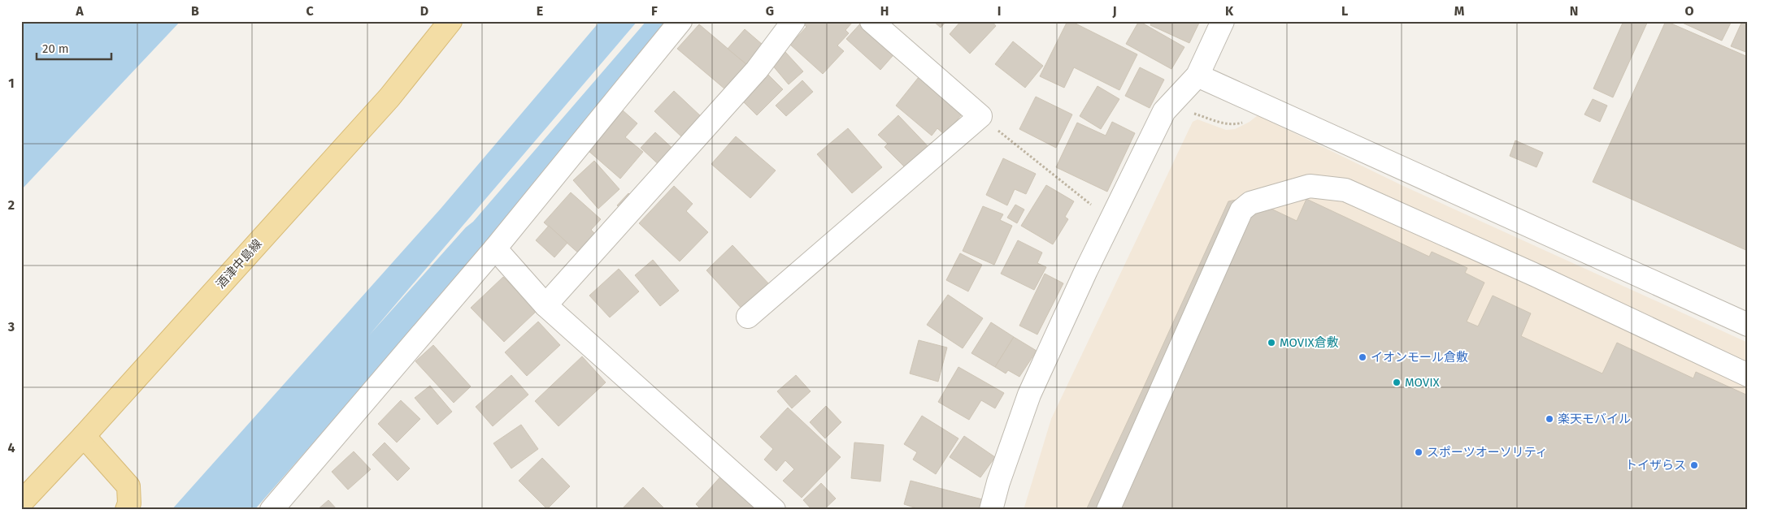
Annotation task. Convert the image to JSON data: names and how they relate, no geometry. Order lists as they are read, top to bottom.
{
  "streets": {
    "main road": ["酒津中島線"]
  },
  "places": [
    "MOVIX倉敷",
    "イオンモール倉敷",
    "MOVIX",
    "楽天モバイル",
    "スポーツオーソリティ",
    "トイザらス"
  ],
  "scale_bar": "20 m",
  "grid": {
    "columns": [
      "A",
      "B",
      "C",
      "D",
      "E",
      "F",
      "G",
      "H",
      "I",
      "J",
      "K",
      "L",
      "M",
      "N",
      "O"
    ],
    "rows": [
      "1",
      "2",
      "3",
      "4"
    ]
  }
}
